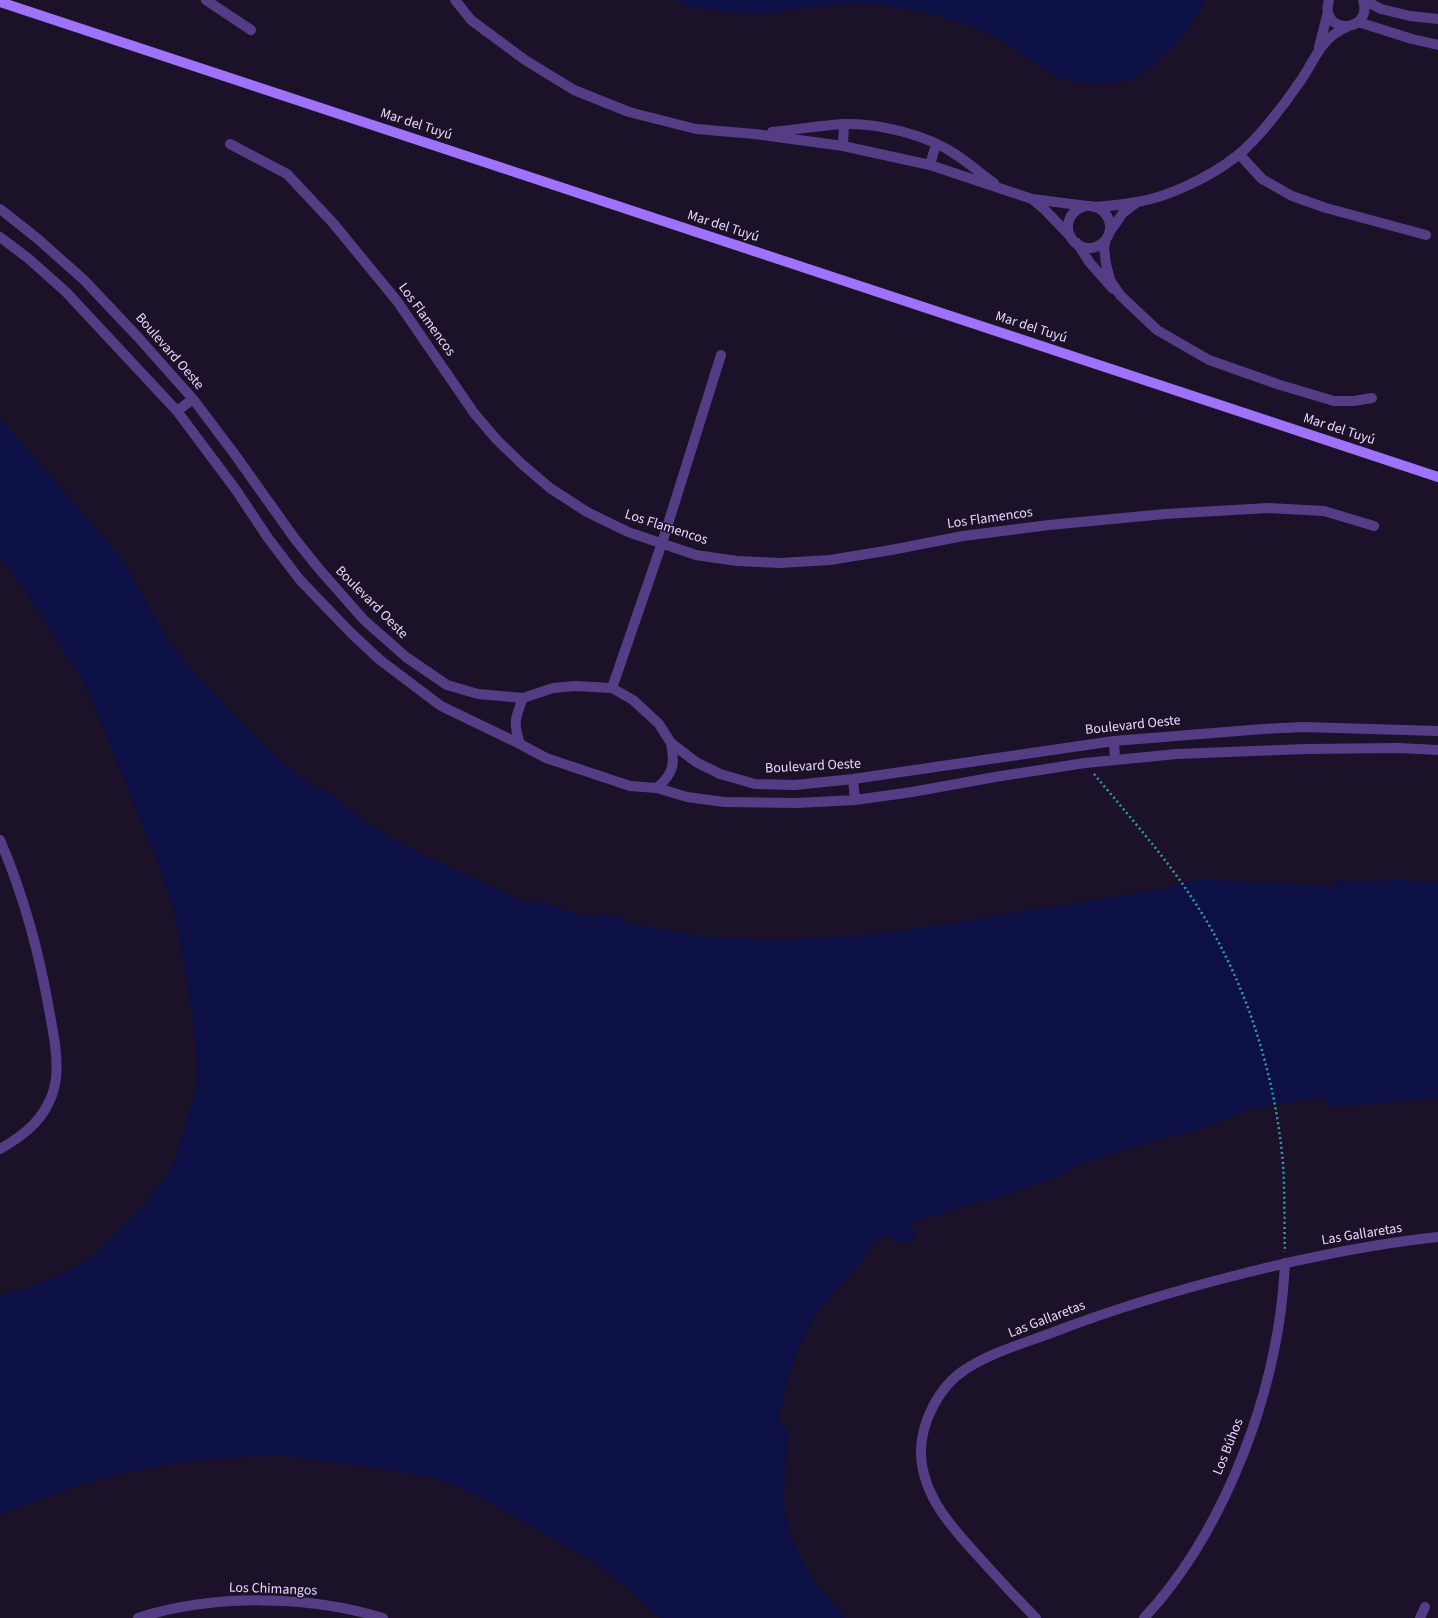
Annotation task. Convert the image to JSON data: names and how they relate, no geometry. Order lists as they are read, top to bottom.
{
  "streets": {
    "street": [
      "Mar del Tuyú",
      "Los Flamencos",
      "Boulevard Oeste",
      "Las Gallaretas",
      "Los Búhos",
      "Los Chimangos"
    ]
  },
  "crossings": [
    ["Las Gallaretas", "Los Búhos"]
  ]
}
